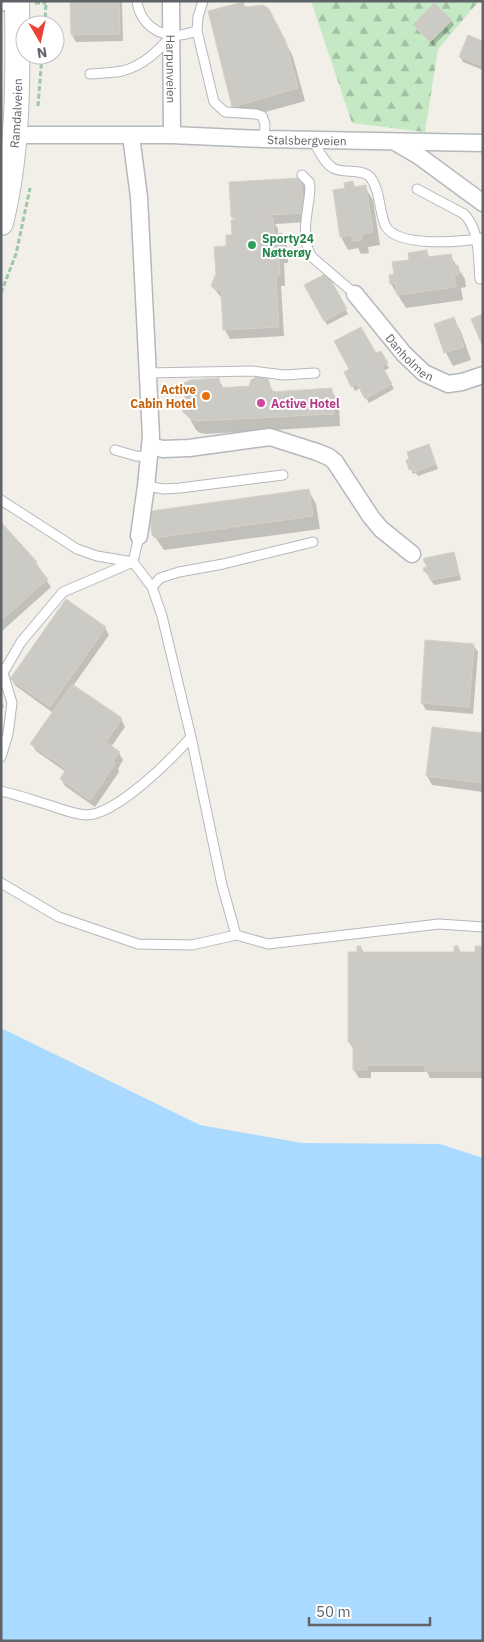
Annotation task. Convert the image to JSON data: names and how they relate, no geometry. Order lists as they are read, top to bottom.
{
  "streets": {
    "main road": ["Ramdalveien"],
    "street": ["Harpunveien", "Stalsbergveien", "Danholmen"]
  },
  "crossings": [
    ["Harpunveien", "Stalsbergveien"],
    ["Ramdalveien", "Stalsbergveien"]
  ],
  "places": ["Sporty24 Nøtterøy", "Active Cabin Hotel", "Active Hotel"],
  "scale_bar": "50 m",
  "north": "bottom"
}
